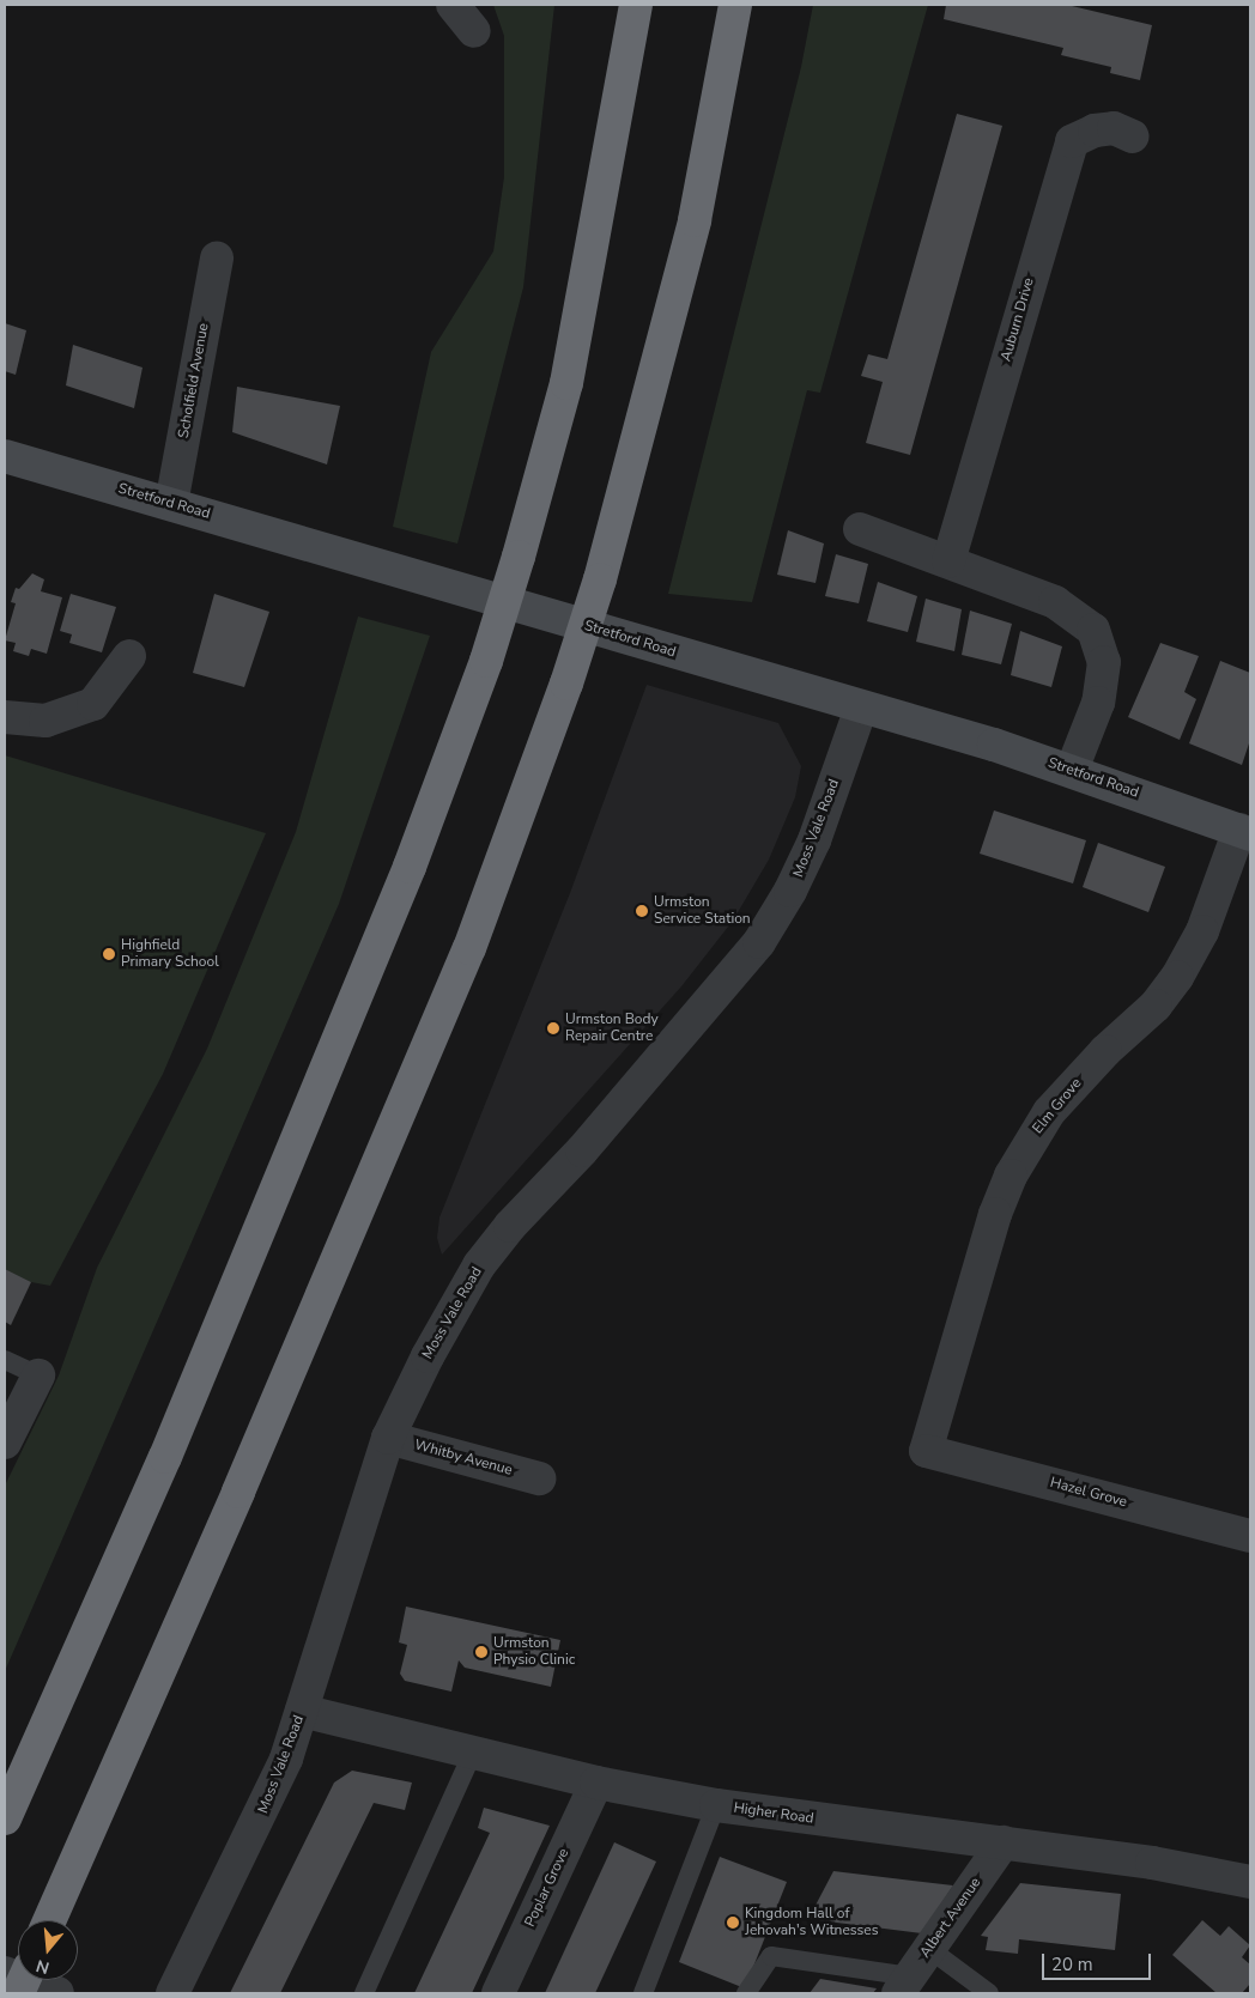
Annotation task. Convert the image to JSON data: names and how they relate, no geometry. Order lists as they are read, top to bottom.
{
  "streets": {
    "main road": ["Stretford Road"],
    "street": [
      "Auburn Drive",
      "Scholfield Avenue",
      "Moss Vale Road",
      "Elm Grove",
      "Whitby Avenue",
      "Hazel Grove",
      "Higher Road",
      "Poplar Grove",
      "Albert Avenue"
    ]
  },
  "crossings": [
    ["Scholfield Avenue", "Stretford Road"],
    ["Stretford Road", "Moss Vale Road"],
    ["Stretford Road", "Elm Grove"],
    ["Moss Vale Road", "Whitby Avenue"],
    ["Moss Vale Road", "Higher Road"],
    ["Elm Grove", "Hazel Grove"],
    ["Higher Road", "Poplar Grove"],
    ["Higher Road", "Albert Avenue"]
  ],
  "places": [
    "Urmston Service Station",
    "Highfield Primary School",
    "Urmston Body Repair Centre",
    "Urmston Physio Clinic",
    "Kingdom Hall of Jehovah's Witnesses"
  ],
  "scale_bar": "20 m",
  "north": "bottom"
}
